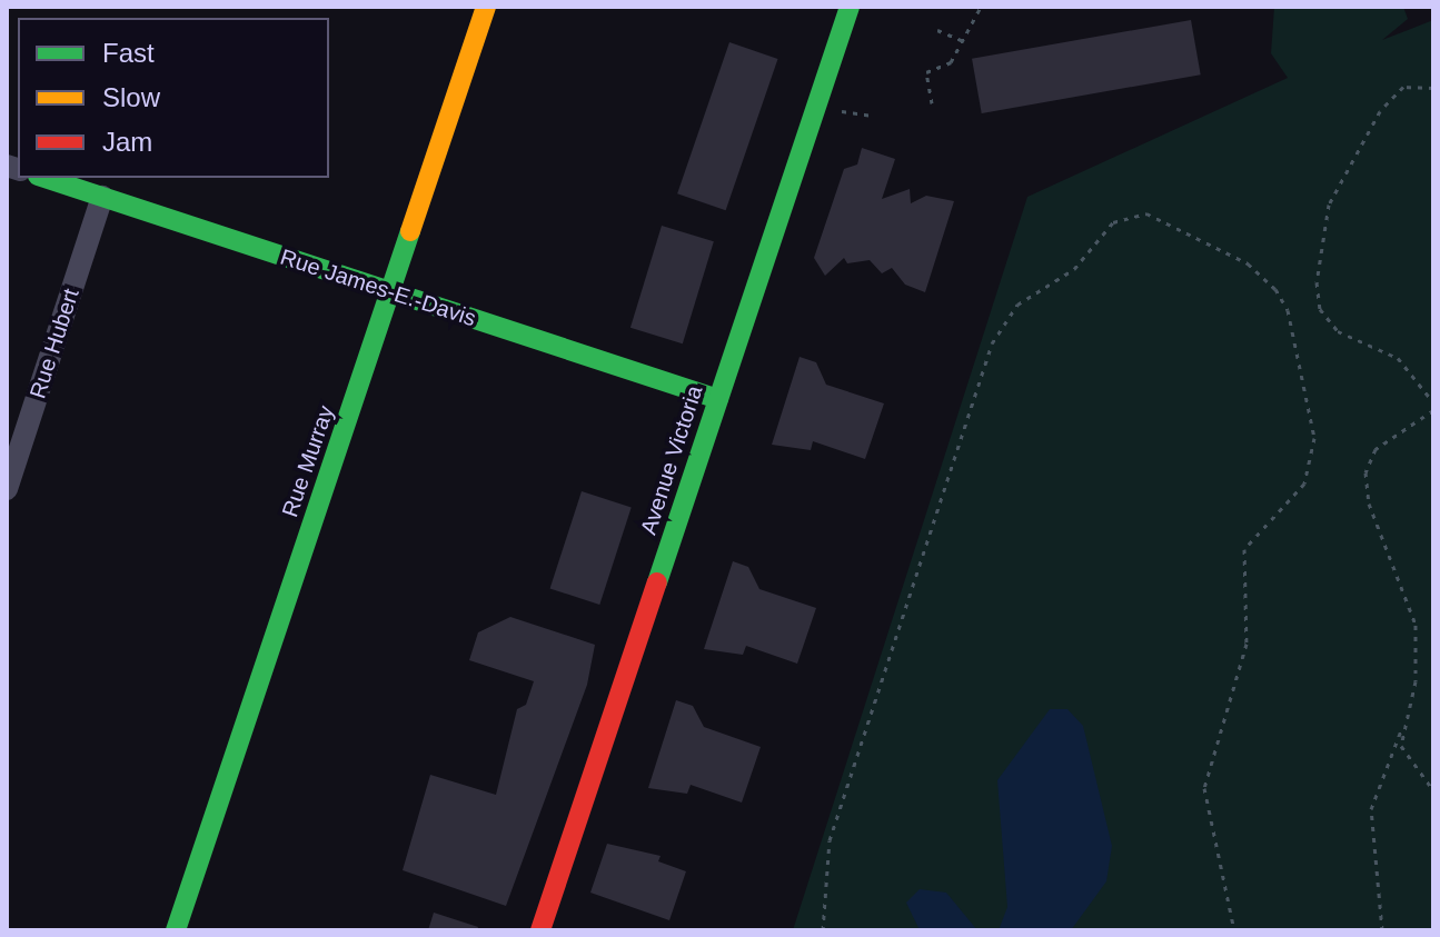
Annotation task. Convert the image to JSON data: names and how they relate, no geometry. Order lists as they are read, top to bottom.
{
  "streets": {
    "street": [
      "Rue James-E.-Davis",
      "Rue Hubert",
      "Avenue Victoria",
      "Rue Murray"
    ]
  },
  "crossings": [
    ["Rue James-E.-Davis", "Rue Hubert"],
    ["Rue James-E.-Davis", "Avenue Victoria"],
    ["Rue James-E.-Davis", "Rue Murray"]
  ],
  "legend": ["Fast", "Slow", "Jam"]
}
